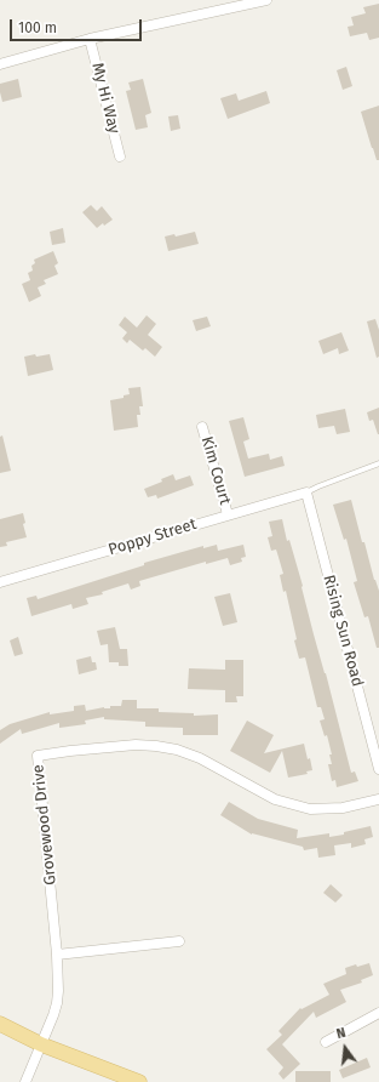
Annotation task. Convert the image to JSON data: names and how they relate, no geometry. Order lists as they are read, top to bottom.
{
  "streets": {
    "street": [
      "My Hi Way",
      "Kim Court",
      "Poppy Street",
      "Rising Sun Road",
      "Grovewood Drive"
    ]
  },
  "crossings": [
    ["Kim Court", "Poppy Street"],
    ["Poppy Street", "Rising Sun Road"]
  ],
  "scale_bar": "100 m",
  "north": "top"
}
